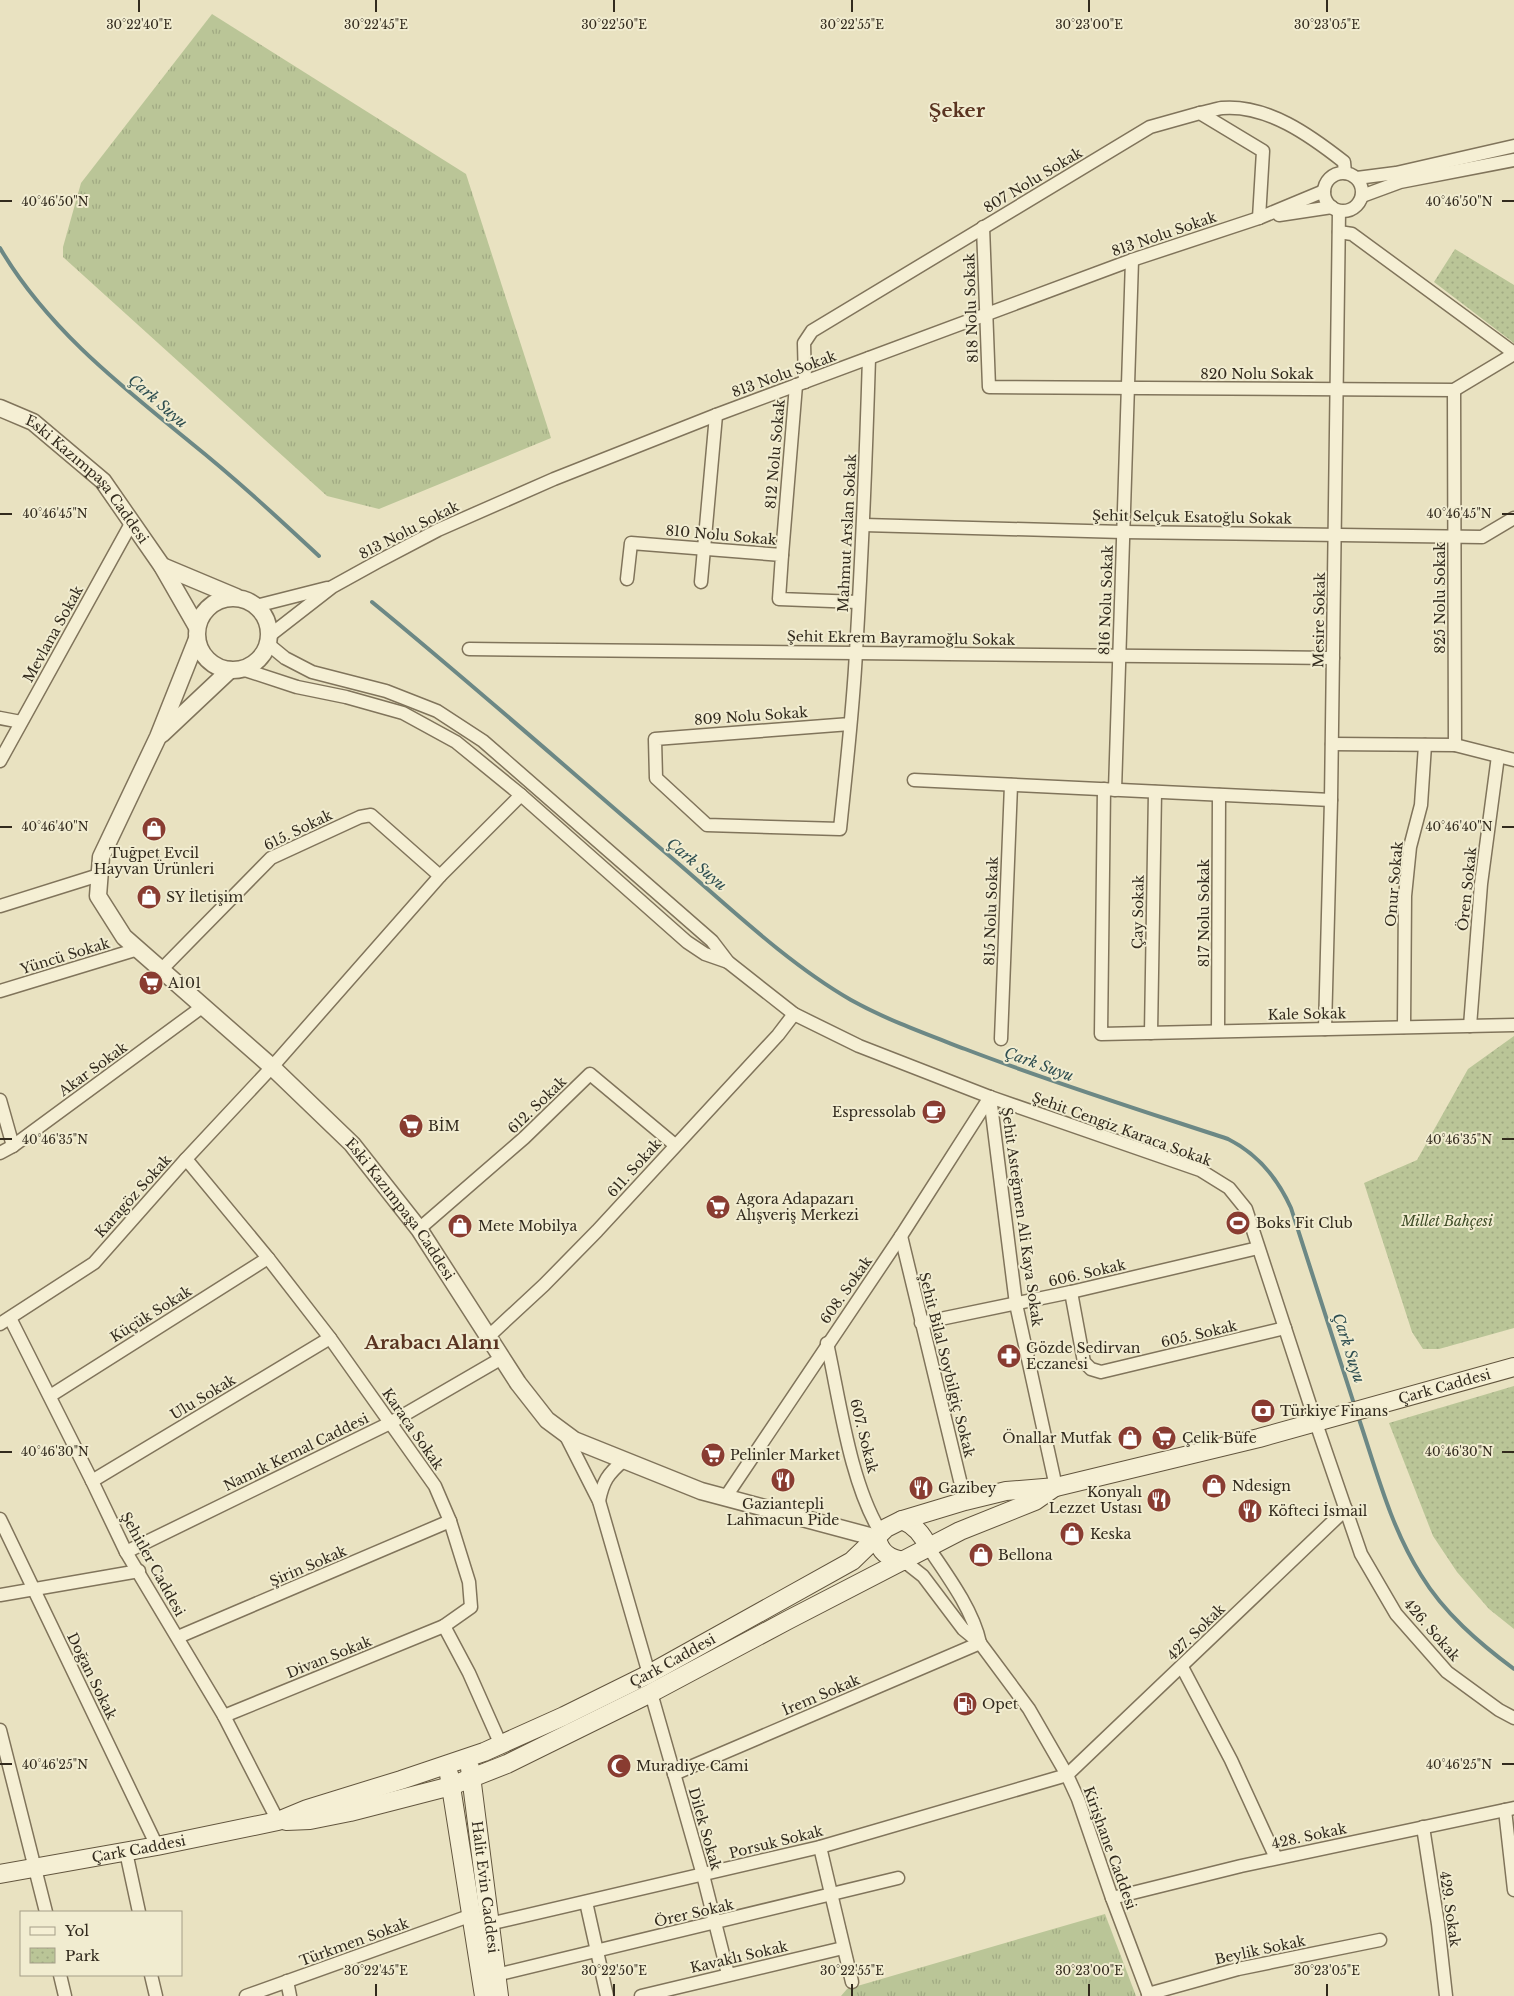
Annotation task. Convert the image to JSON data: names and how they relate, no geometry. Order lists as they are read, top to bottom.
{
  "streets": {
    "main road": ["Çark Caddesi", "Halit Evin Caddesi"],
    "street": [
      "807 Nolu Sokak",
      "813 Nolu Sokak",
      "818 Nolu Sokak",
      "820 Nolu Sokak",
      "812 Nolu Sokak",
      "Eski Kazımpaşa Caddesi",
      "Şehit Selçuk Esatoğlu Sokak",
      "Mahmut Arslan Sokak",
      "810 Nolu Sokak",
      "825 Nolu Sokak",
      "816 Nolu Sokak",
      "Mesire Sokak",
      "Mevlana Sokak",
      "Şehit Ekrem Bayramoğlu Sokak",
      "809 Nolu Sokak",
      "615. Sokak",
      "Onur Sokak",
      "Ören Sokak",
      "815 Nolu Sokak",
      "Çay Sokak",
      "817 Nolu Sokak",
      "Yüncü Sokak",
      "Kale Sokak",
      "Akar Sokak",
      "612. Sokak",
      "Şehit Cengiz Karaca Sokak",
      "611. Sokak",
      "Karagöz Sokak",
      "Şehit Asteğmen Ali Kaya Sokak",
      "606. Sokak",
      "608. Sokak",
      "Küçük Sokak",
      "605. Sokak",
      "Şehit Bilal Soybilgiç Sokak",
      "Ulu Sokak",
      "Karaca Sokak",
      "607. Sokak",
      "Namık Kemal Caddesi",
      "Şehitler Caddesi",
      "Şirin Sokak",
      "426. Sokak",
      "427. Sokak",
      "Divan Sokak",
      "Doğan Sokak",
      "İrem Sokak",
      "Dilek Sokak",
      "428. Sokak",
      "Porsuk Sokak",
      "Kirişhane Caddesi",
      "429. Sokak",
      "Örer Sokak",
      "Türkmen Sokak",
      "Beylik Sokak",
      "Kavaklı Sokak"
    ]
  },
  "crossings": [
    ["807 Nolu Sokak", "813 Nolu Sokak"],
    ["807 Nolu Sokak", "818 Nolu Sokak"],
    ["807 Nolu Sokak", "812 Nolu Sokak"],
    ["807 Nolu Sokak", "Mesire Sokak"],
    ["813 Nolu Sokak", "818 Nolu Sokak"],
    ["813 Nolu Sokak", "812 Nolu Sokak"],
    ["813 Nolu Sokak", "Mahmut Arslan Sokak"],
    ["813 Nolu Sokak", "816 Nolu Sokak"],
    ["818 Nolu Sokak", "820 Nolu Sokak"],
    ["820 Nolu Sokak", "825 Nolu Sokak"],
    ["820 Nolu Sokak", "816 Nolu Sokak"],
    ["820 Nolu Sokak", "Mesire Sokak"],
    ["812 Nolu Sokak", "810 Nolu Sokak"],
    ["Eski Kazımpaşa Caddesi", "Mevlana Sokak"],
    ["Eski Kazımpaşa Caddesi", "615. Sokak"],
    ["Eski Kazımpaşa Caddesi", "Yüncü Sokak"],
    ["Eski Kazımpaşa Caddesi", "Akar Sokak"],
    ["Eski Kazımpaşa Caddesi", "612. Sokak"],
    ["Eski Kazımpaşa Caddesi", "611. Sokak"],
    ["Eski Kazımpaşa Caddesi", "Karagöz Sokak"],
    ["Eski Kazımpaşa Caddesi", "608. Sokak"],
    ["Eski Kazımpaşa Caddesi", "Çark Caddesi"],
    ["Eski Kazımpaşa Caddesi", "607. Sokak"],
    ["Eski Kazımpaşa Caddesi", "Namık Kemal Caddesi"],
    ["Eski Kazımpaşa Caddesi", "Kirişhane Caddesi"],
    ["Şehit Selçuk Esatoğlu Sokak", "Mahmut Arslan Sokak"],
    ["Şehit Selçuk Esatoğlu Sokak", "825 Nolu Sokak"],
    ["Şehit Selçuk Esatoğlu Sokak", "816 Nolu Sokak"],
    ["Şehit Selçuk Esatoğlu Sokak", "Mesire Sokak"],
    ["Mahmut Arslan Sokak", "810 Nolu Sokak"],
    ["Mahmut Arslan Sokak", "Şehit Ekrem Bayramoğlu Sokak"],
    ["Mahmut Arslan Sokak", "809 Nolu Sokak"],
    ["816 Nolu Sokak", "Şehit Ekrem Bayramoğlu Sokak"],
    ["816 Nolu Sokak", "Kale Sokak"],
    ["Mesire Sokak", "Şehit Ekrem Bayramoğlu Sokak"],
    ["Mesire Sokak", "Kale Sokak"],
    ["Onur Sokak", "Kale Sokak"],
    ["Ören Sokak", "Kale Sokak"],
    ["Çay Sokak", "Kale Sokak"],
    ["817 Nolu Sokak", "Kale Sokak"],
    ["612. Sokak", "611. Sokak"],
    ["Şehit Cengiz Karaca Sokak", "611. Sokak"],
    ["Şehit Cengiz Karaca Sokak", "Şehit Asteğmen Ali Kaya Sokak"],
    ["Şehit Cengiz Karaca Sokak", "606. Sokak"],
    ["Şehit Cengiz Karaca Sokak", "608. Sokak"],
    ["Şehit Cengiz Karaca Sokak", "605. Sokak"],
    ["Şehit Cengiz Karaca Sokak", "Çark Caddesi"],
    ["Şehit Cengiz Karaca Sokak", "426. Sokak"],
    ["Şehit Cengiz Karaca Sokak", "427. Sokak"],
    ["Karagöz Sokak", "Karaca Sokak"],
    ["Karagöz Sokak", "Şehitler Caddesi"],
    ["Şehit Asteğmen Ali Kaya Sokak", "606. Sokak"],
    ["Şehit Asteğmen Ali Kaya Sokak", "608. Sokak"],
    ["Şehit Asteğmen Ali Kaya Sokak", "Çark Caddesi"],
    ["606. Sokak", "605. Sokak"],
    ["606. Sokak", "Şehit Bilal Soybilgiç Sokak"],
    ["608. Sokak", "Şehit Bilal Soybilgiç Sokak"],
    ["608. Sokak", "607. Sokak"],
    ["Küçük Sokak", "Karaca Sokak"],
    ["Küçük Sokak", "Şehitler Caddesi"],
    ["Şehit Bilal Soybilgiç Sokak", "Çark Caddesi"],
    ["Çark Caddesi", "607. Sokak"],
    ["Çark Caddesi", "Şehitler Caddesi"],
    ["Çark Caddesi", "Doğan Sokak"],
    ["Çark Caddesi", "Dilek Sokak"],
    ["Çark Caddesi", "Kirişhane Caddesi"],
    ["Çark Caddesi", "Halit Evin Caddesi"],
    ["Ulu Sokak", "Karaca Sokak"],
    ["Ulu Sokak", "Şehitler Caddesi"],
    ["Karaca Sokak", "Namık Kemal Caddesi"],
    ["Karaca Sokak", "Şirin Sokak"],
    ["Karaca Sokak", "Divan Sokak"],
    ["607. Sokak", "Kirişhane Caddesi"],
    ["Namık Kemal Caddesi", "Şehitler Caddesi"],
    ["Şehitler Caddesi", "Şirin Sokak"],
    ["Şehitler Caddesi", "Divan Sokak"],
    ["426. Sokak", "427. Sokak"],
    ["427. Sokak", "Porsuk Sokak"],
    ["427. Sokak", "Kirişhane Caddesi"],
    ["İrem Sokak", "Dilek Sokak"],
    ["İrem Sokak", "Kirişhane Caddesi"],
    ["Dilek Sokak", "Porsuk Sokak"],
    ["Dilek Sokak", "Örer Sokak"],
    ["Dilek Sokak", "Kavaklı Sokak"],
    ["428. Sokak", "Kirişhane Caddesi"],
    ["428. Sokak", "429. Sokak"],
    ["Porsuk Sokak", "Kirişhane Caddesi"],
    ["Porsuk Sokak", "Halit Evin Caddesi"],
    ["Porsuk Sokak", "Türkmen Sokak"],
    ["Kirişhane Caddesi", "Beylik Sokak"],
    ["Halit Evin Caddesi", "Örer Sokak"],
    ["Halit Evin Caddesi", "Türkmen Sokak"]
  ],
  "districts": ["Şeker", "Arabacı Alanı"],
  "water": ["Çark Suyu"],
  "parks": ["Millet Bahçesi"],
  "places": {
    "shop": [
      "Tuğpet Evcil Hayvan Ürünleri",
      "SY İletişim",
      "Mete Mobilya",
      "Önallar Mutfak",
      "Ndesign",
      "Keska",
      "Bellona"
    ],
    "supermarket": [
      "A101",
      "BİM",
      "Agora Adapazarı Alışveriş Merkezi",
      "Çelik Büfe",
      "Pelinler Market"
    ],
    "cafe": ["Espressolab"],
    "sports": ["Boks Fit Club"],
    "pharmacy": ["Gözde Sedirvan Eczanesi"],
    "bank": ["Türkiye Finans"],
    "restaurant": [
      "Gaziantepli Lahmacun Pide",
      "Gazibey",
      "Konyalı Lezzet Ustası",
      "Köfteci İsmail"
    ],
    "fuel station": ["Opet"],
    "mosque": ["Muradiye Cami"]
  },
  "legend": ["Yol", "Park"],
  "coordinates": [
    "30°22'40\"E",
    "30°22'45\"E",
    "30°22'50\"E",
    "30°22'55\"E",
    "30°23'00\"E",
    "30°23'05\"E",
    "40°46'50\"N",
    "40°46'45\"N",
    "40°46'40\"N",
    "40°46'35\"N",
    "40°46'30\"N",
    "40°46'25\"N"
  ]
}
